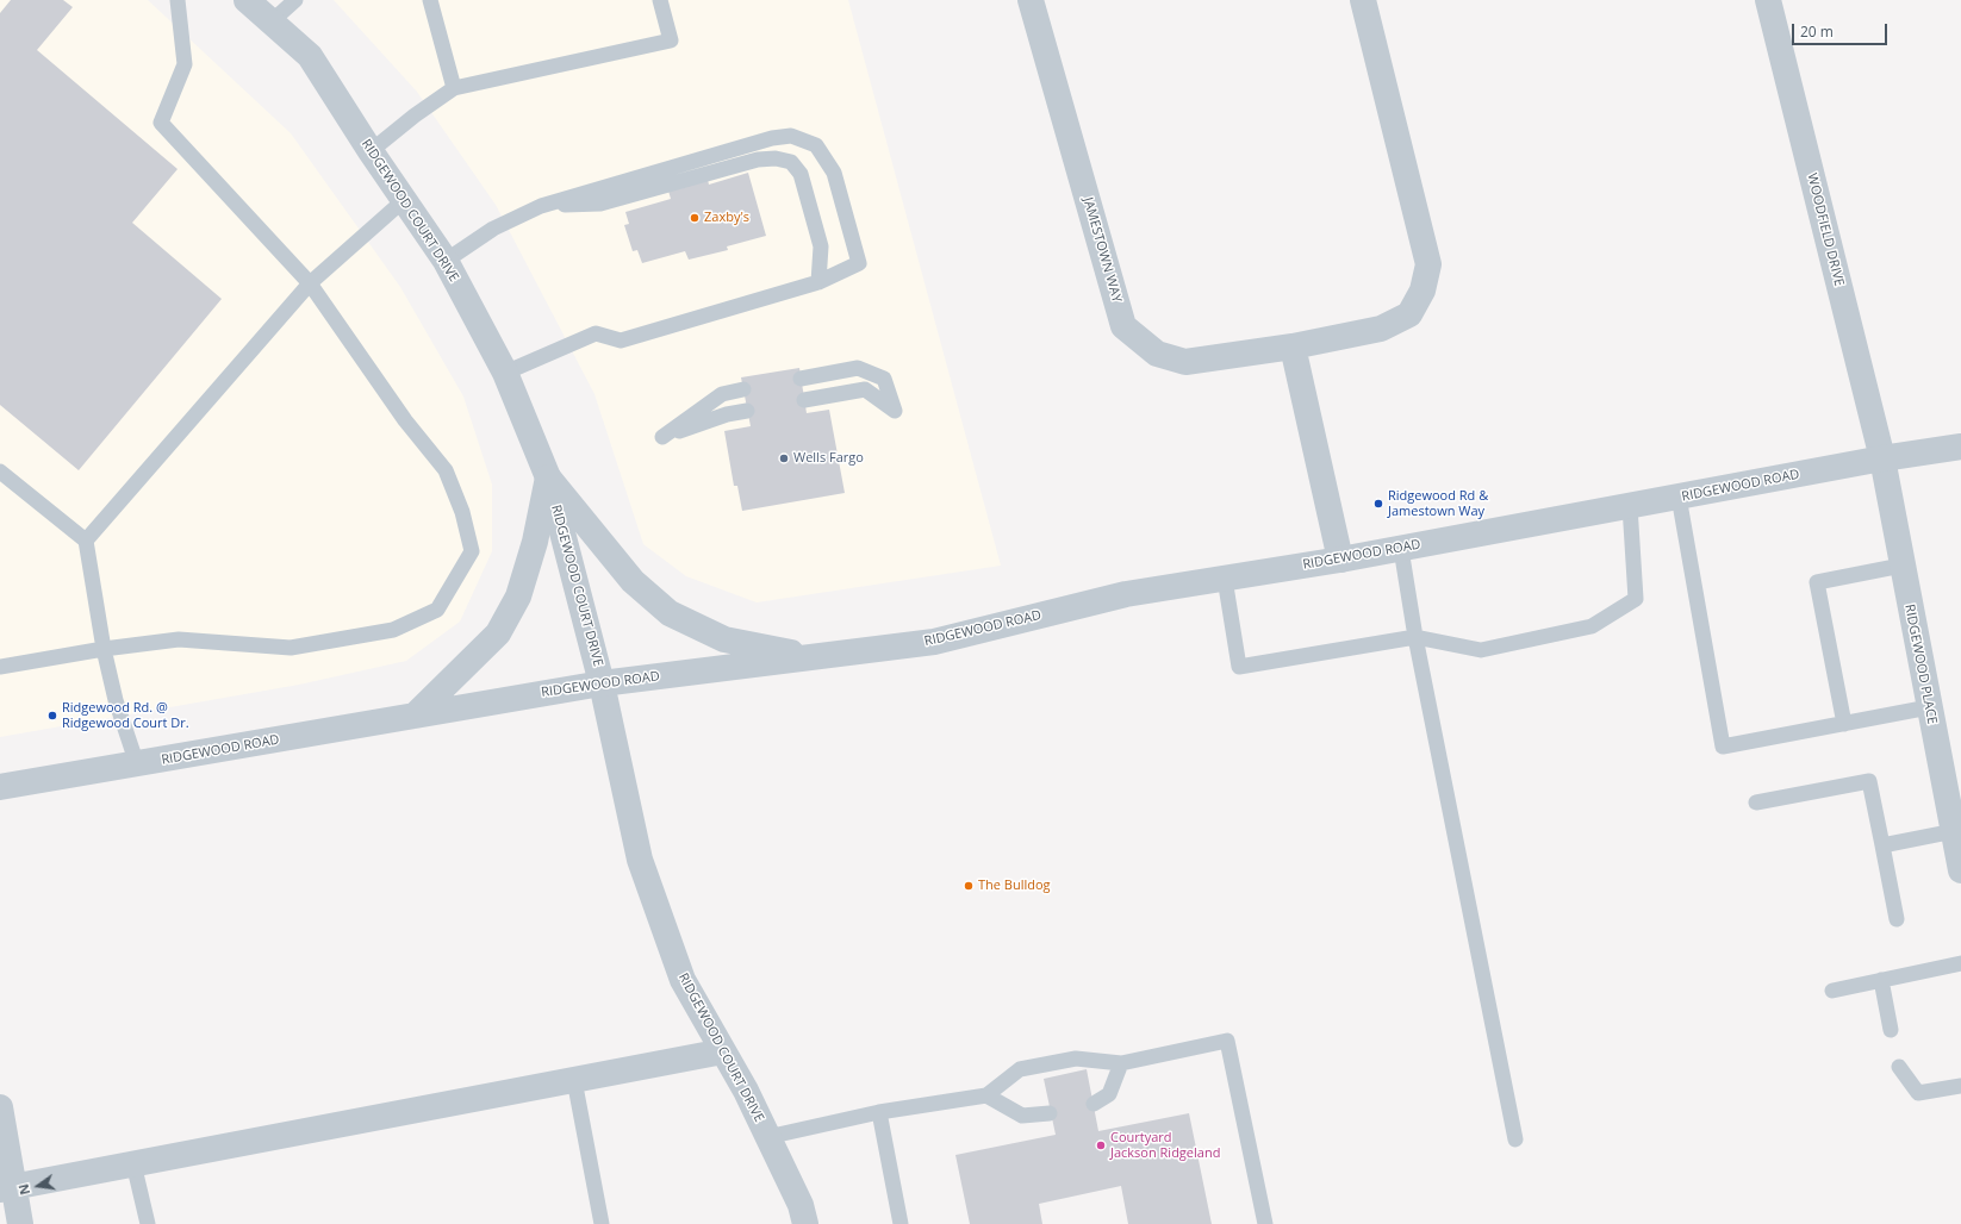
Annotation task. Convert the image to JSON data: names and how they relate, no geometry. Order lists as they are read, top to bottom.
{
  "streets": {
    "street": [
      "RIDGEWOOD COURT DRIVE",
      "WOODFIELD DRIVE",
      "JAMESTOWN WAY",
      "RIDGEWOOD ROAD",
      "RIDGEWOOD PLACE"
    ]
  },
  "crossings": [
    ["RIDGEWOOD COURT DRIVE", "RIDGEWOOD ROAD"],
    ["WOODFIELD DRIVE", "RIDGEWOOD ROAD"],
    ["WOODFIELD DRIVE", "RIDGEWOOD PLACE"],
    ["RIDGEWOOD ROAD", "RIDGEWOOD PLACE"]
  ],
  "places": [
    "Zaxby's",
    "Wells Fargo",
    "Ridgewood Rd & Jamestown Way",
    "Ridgewood Rd. @ Ridgewood Court Dr.",
    "The Bulldog",
    "Courtyard Jackson Ridgeland"
  ],
  "scale_bar": "20 m",
  "north": "left"
}
